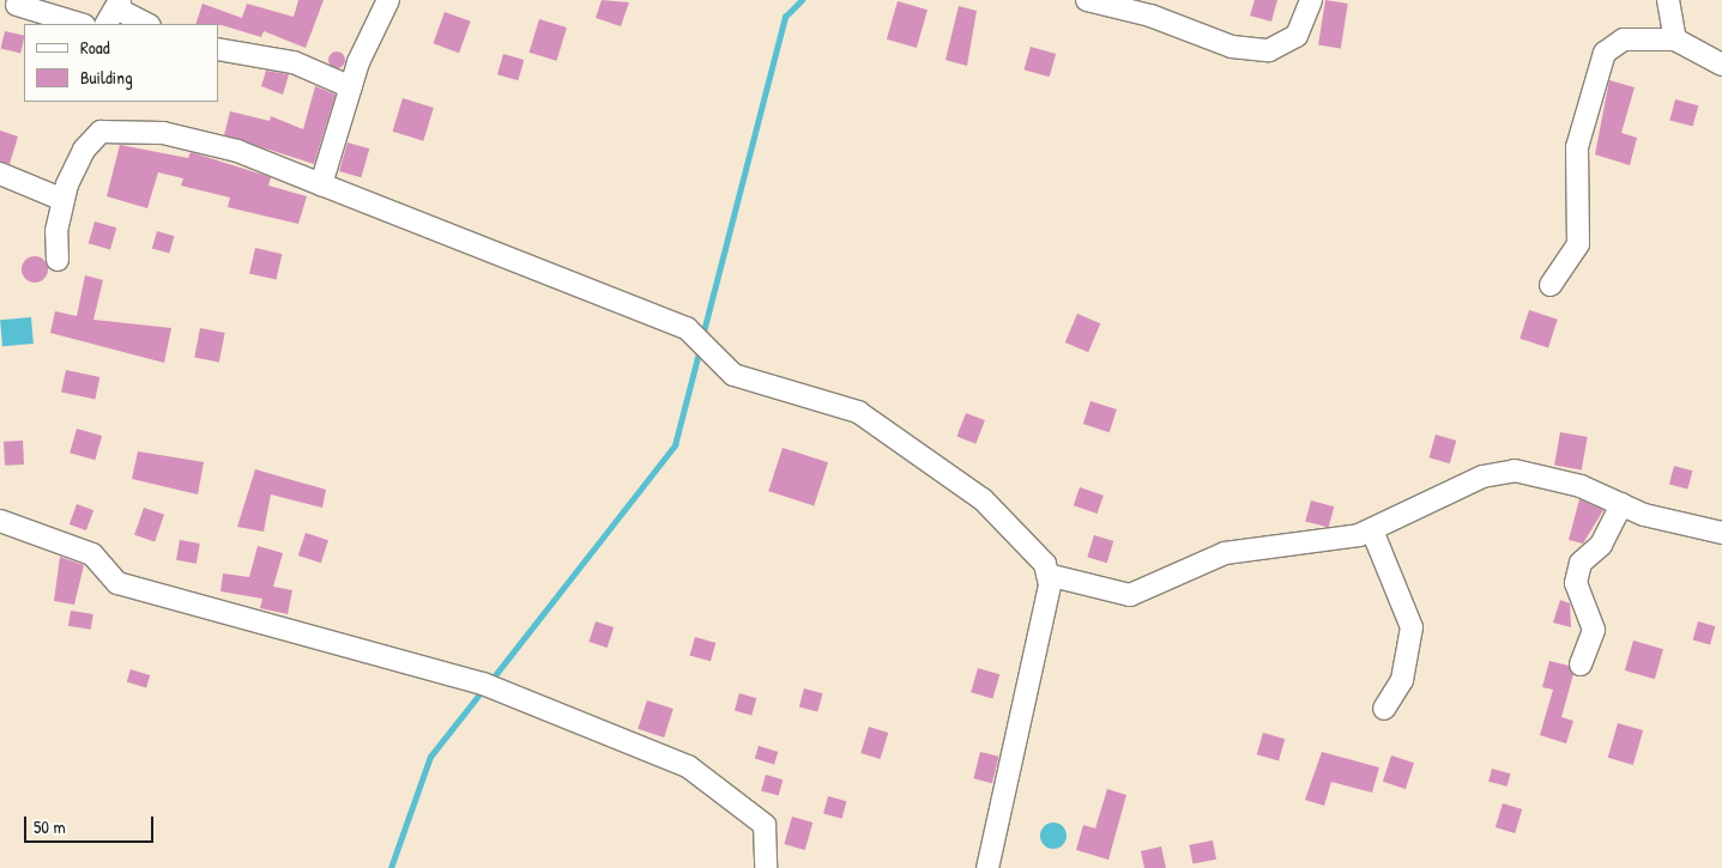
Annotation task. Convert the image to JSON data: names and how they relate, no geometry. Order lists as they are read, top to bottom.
{
  "legend": ["Road", "Building"],
  "scale_bar": "50 m"
}
